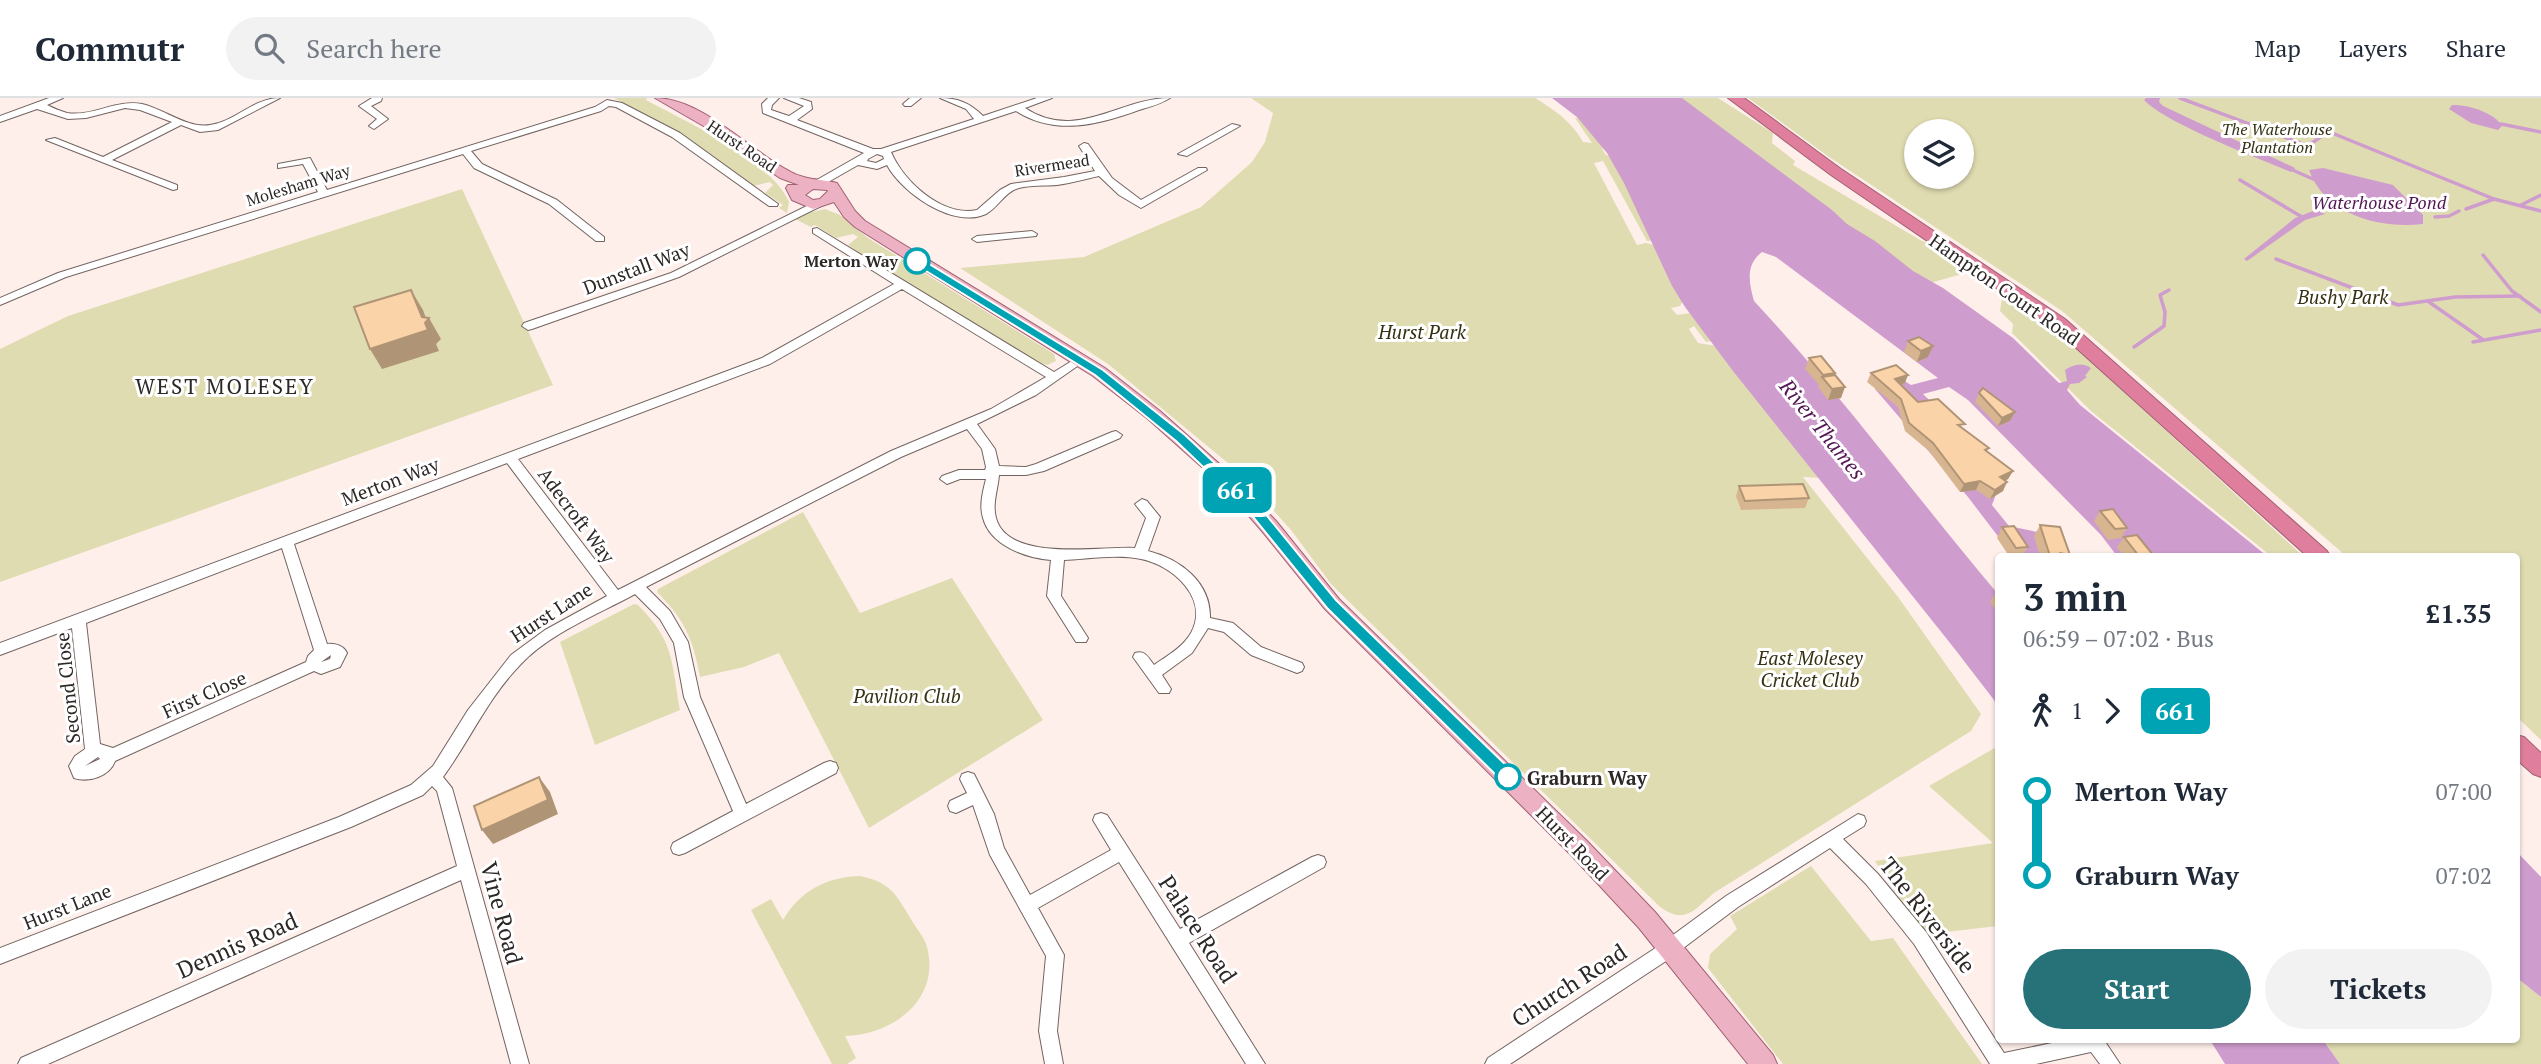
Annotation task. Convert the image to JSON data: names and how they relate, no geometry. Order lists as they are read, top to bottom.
{
  "streets": {
    "highway": ["Hampton Court Road"],
    "main road": ["Hurst Road"],
    "street": [
      "Rivermead",
      "Molesham Way",
      "Dunstall Way",
      "Merton Way",
      "Adecroft Way",
      "Hurst Lane",
      "Second Close",
      "First Close",
      "Vine Road",
      "The Riverside",
      "Palace Road",
      "Dennis Road",
      "Church Road"
    ]
  },
  "crossings": [
    ["Hurst Road", "Dunstall Way"],
    ["Hurst Road", "Hurst Lane"],
    ["Hurst Road", "Church Road"],
    ["Merton Way", "Adecroft Way"],
    ["Merton Way", "Second Close"],
    ["Merton Way", "First Close"],
    ["Adecroft Way", "Hurst Lane"],
    ["Hurst Lane", "Vine Road"],
    ["Second Close", "First Close"],
    ["Vine Road", "Dennis Road"]
  ],
  "districts": ["WEST MOLESEY"],
  "water": ["Waterhouse Pond", "River Thames"],
  "parks": [
    "The Waterhouse Plantation",
    "Bushy Park",
    "Hurst Park",
    "East Molesey Cricket Club",
    "Pavilion Club"
  ],
  "places": ["Merton Way", "Graburn Way"],
  "lines": ["bus line 661"],
  "page": {
    "header": "Commutr",
    "search": "Search here",
    "nav": ["Map", "Layers", "Share"],
    "on_map": "661",
    "heading": ["3 min", "06:59 – 07:02 · Bus", "£1.35"],
    "legs": ["1", "661"],
    "list": [
      {
        "name": "Merton Way",
        "value": "07:00"
      },
      {
        "name": "Graburn Way",
        "value": "07:02"
      }
    ],
    "buttons": ["Start", "Tickets"]
  }
}
